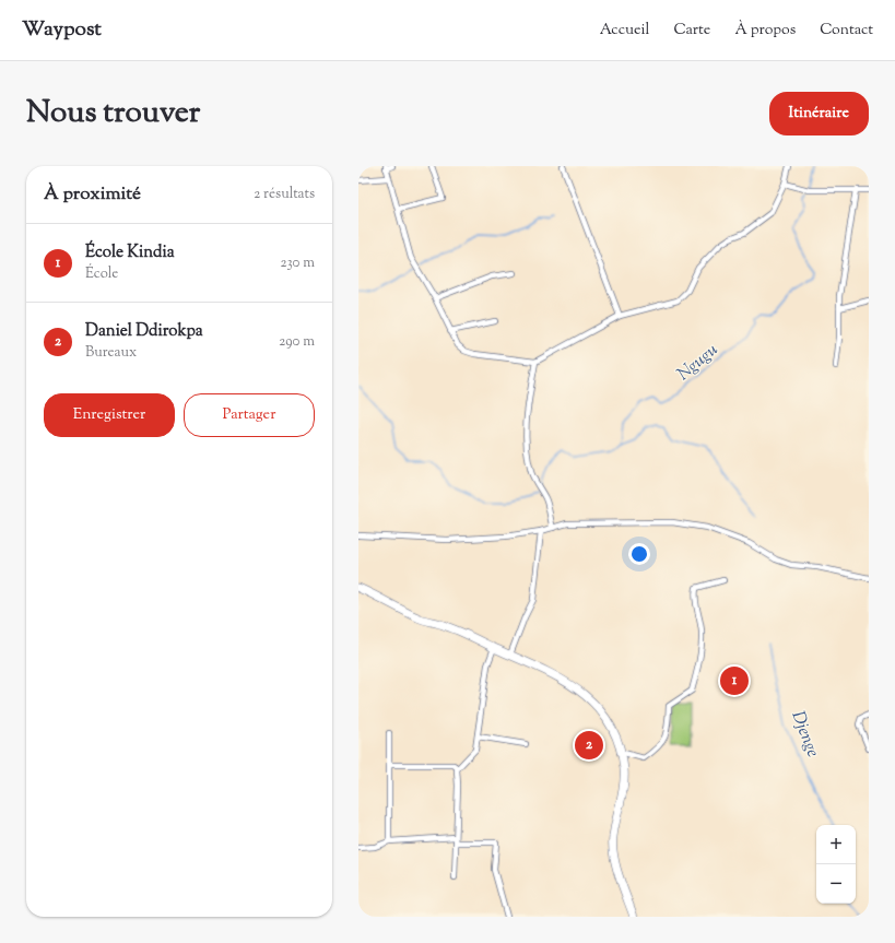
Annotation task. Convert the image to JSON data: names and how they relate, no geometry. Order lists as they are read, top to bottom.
{
  "water": ["Ngugu", "Djenge"],
  "page": {
    "header": "Waypost",
    "nav": [
      "Accueil",
      "Carte",
      "À propos",
      "Contact"
    ],
    "title": "Nous trouver",
    "buttons": [
      "Itinéraire",
      ["Enregistrer", "Partager"]
    ],
    "heading": ["À proximité", "2 résultats"],
    "list": [
      {
        "mark": "1",
        "name": "École Kindia",
        "note": "École",
        "value": "230 m"
      },
      {
        "mark": "2",
        "name": "Daniel Ddirokpa",
        "note": "Bureaux",
        "value": "290 m"
      }
    ],
    "pins": ["1", "2"],
    "map_buttons": ["+", "−"]
  }
}
